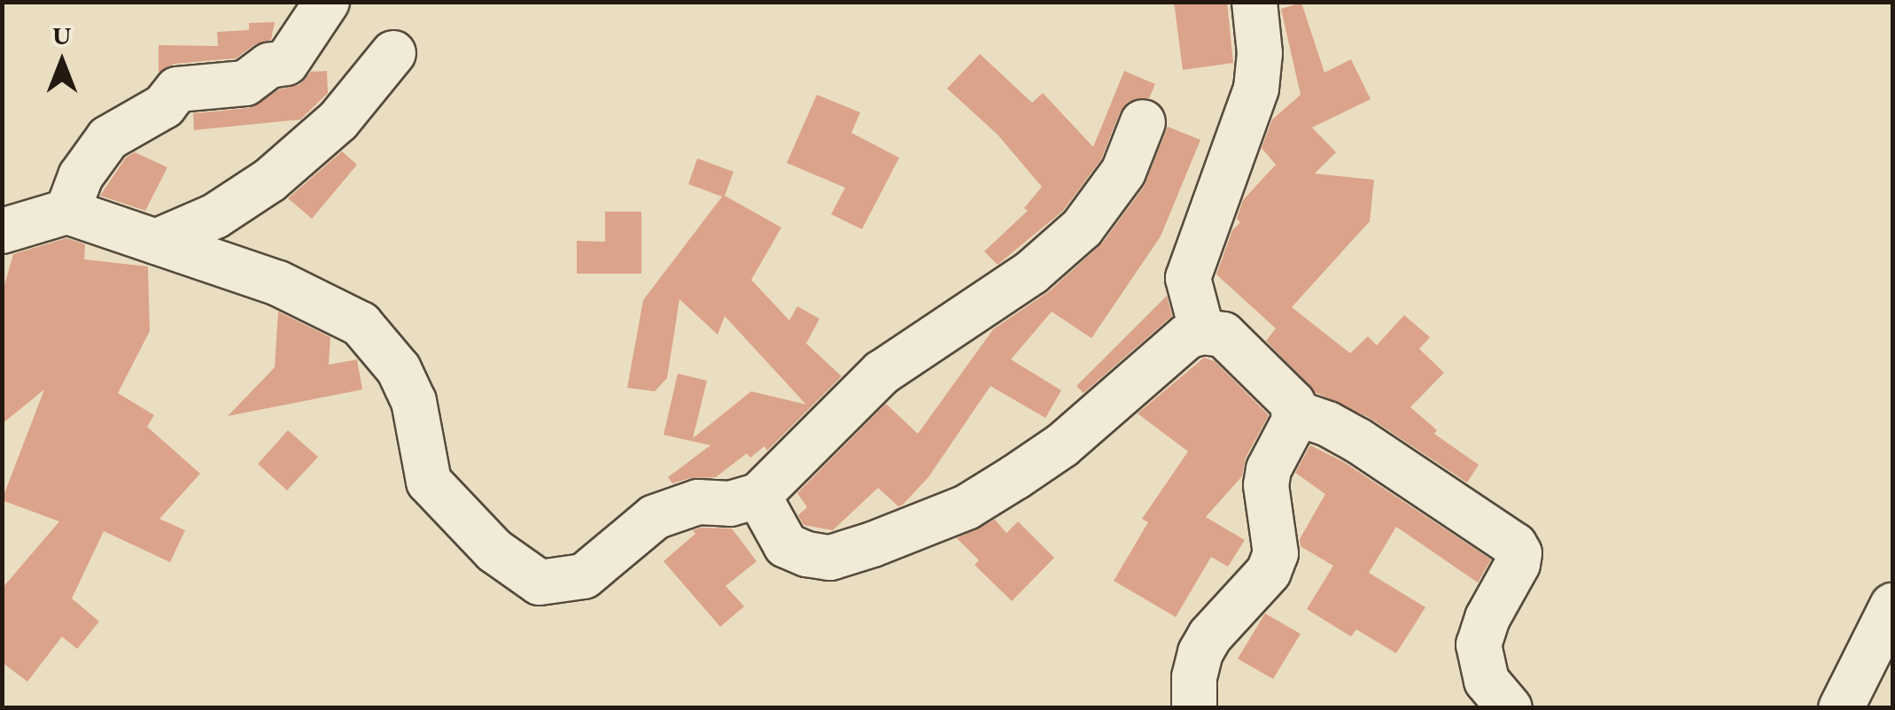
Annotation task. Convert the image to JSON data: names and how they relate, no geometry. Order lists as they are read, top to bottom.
{
  "north": "top"
}
